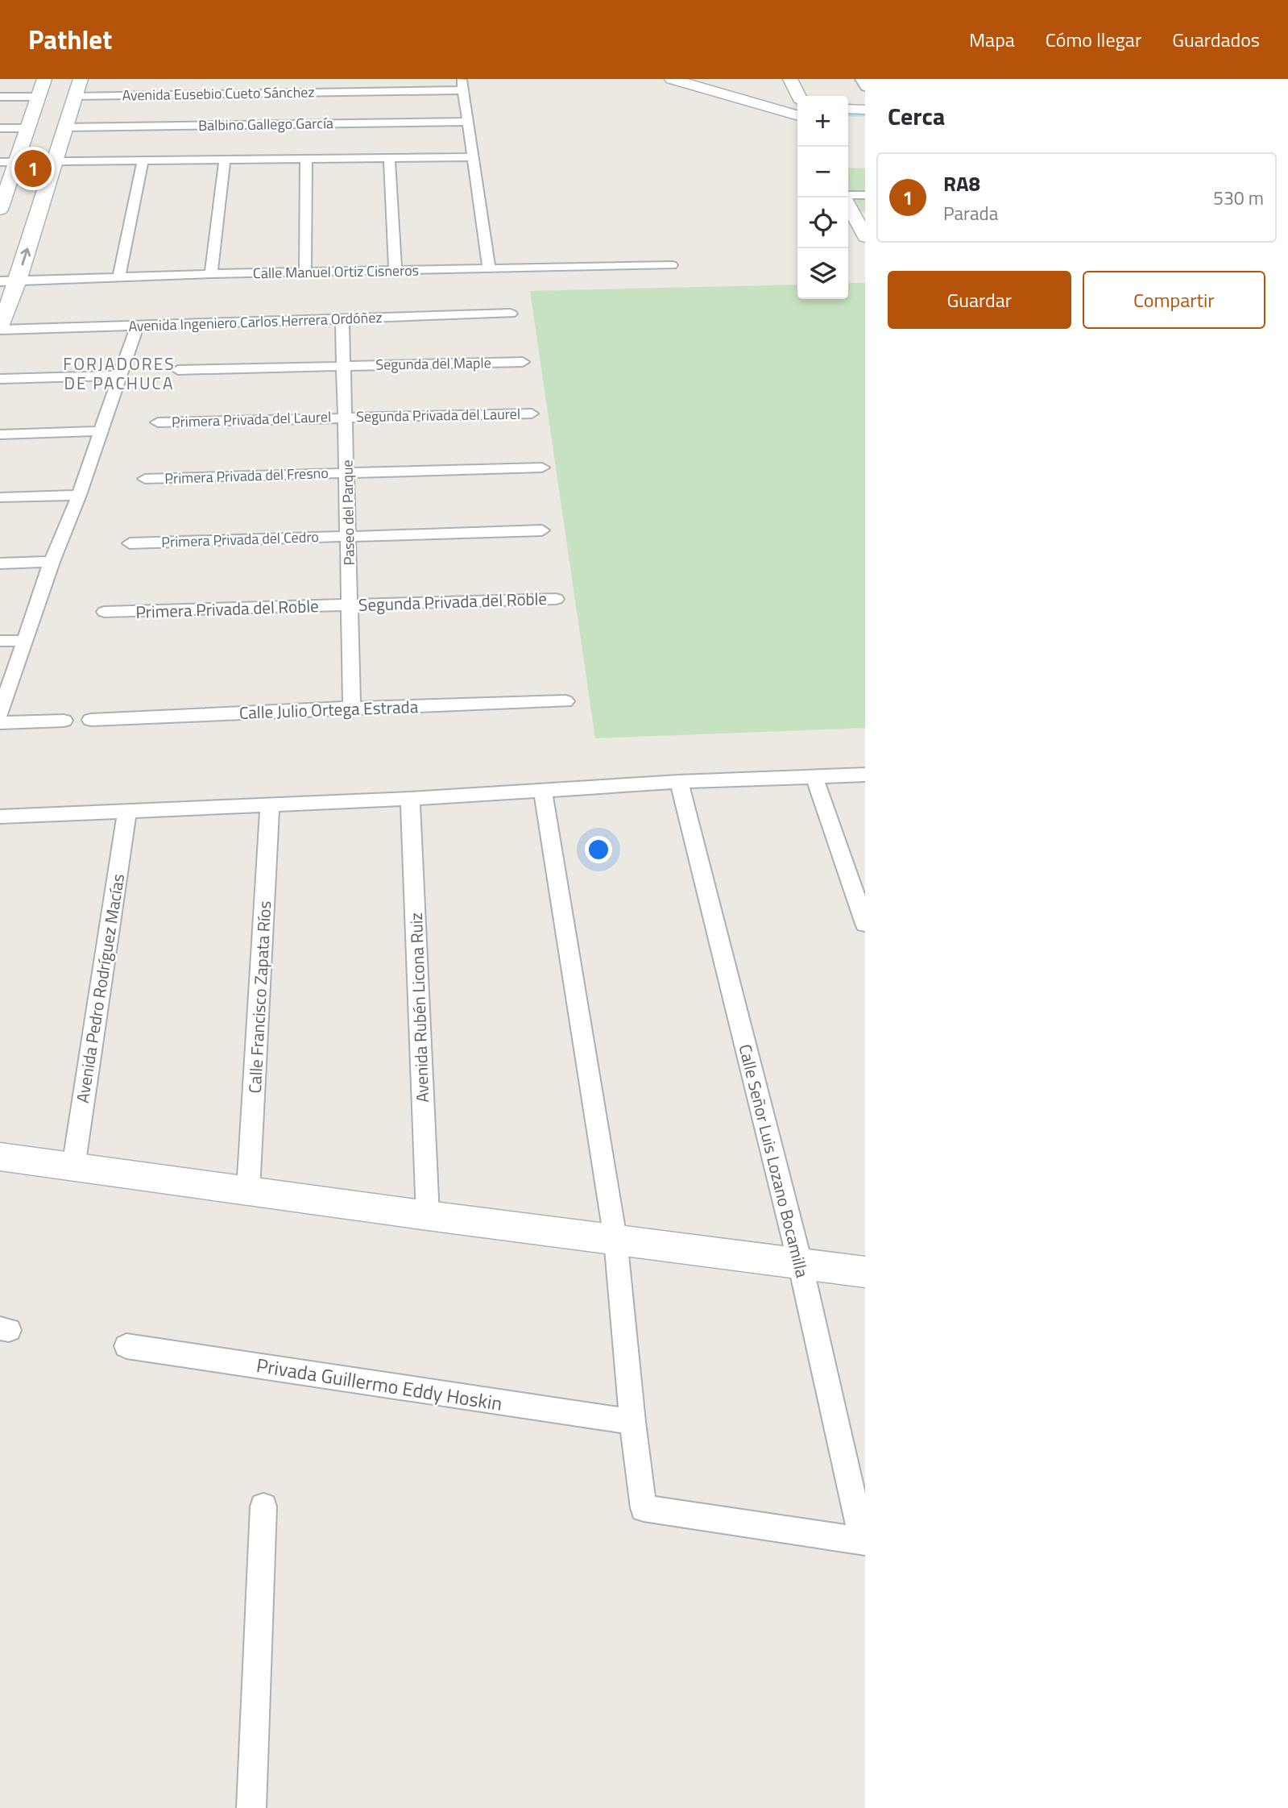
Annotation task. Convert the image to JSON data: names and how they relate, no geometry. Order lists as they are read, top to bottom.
{
  "streets": {
    "street": [
      "Avenida Eusebio Cueto Sánchez",
      "Balbino Gallego García",
      "Calle Manuel Ortiz Cisneros",
      "Avenida Ingeniero Carlos Herrera Ordóñez",
      "Segunda del Maple",
      "Segunda Privada del Laurel",
      "Primera Privada del Laurel",
      "Primera Privada del Fresno",
      "Paseo del Parque",
      "Primera Privada del Cedro",
      "Segunda Privada del Roble",
      "Primera Privada del Roble",
      "Calle Julio Ortega Estrada",
      "Avenida Pedro Rodríguez Macías",
      "Calle Francisco Zapata Ríos",
      "Avenida Rubén Licona Ruiz",
      "Calle Señor Luis Lozano Bocamilla",
      "Privada Guillermo Eddy Hoskin"
    ]
  },
  "crossings": [
    ["Avenida Ingeniero Carlos Herrera Ordóñez", "Paseo del Parque"],
    ["Segunda del Maple", "Paseo del Parque"],
    ["Segunda Privada del Laurel", "Primera Privada del Laurel"],
    ["Segunda Privada del Laurel", "Paseo del Parque"],
    ["Primera Privada del Laurel", "Paseo del Parque"],
    ["Primera Privada del Fresno", "Paseo del Parque"],
    ["Paseo del Parque", "Primera Privada del Cedro"],
    ["Paseo del Parque", "Segunda Privada del Roble"],
    ["Paseo del Parque", "Primera Privada del Roble"],
    ["Paseo del Parque", "Calle Julio Ortega Estrada"],
    ["Segunda Privada del Roble", "Primera Privada del Roble"]
  ],
  "districts": ["FORJADORES DE PACHUCA"],
  "page": {
    "header": "Pathlet",
    "nav": ["Mapa", "Cómo llegar", "Guardados"],
    "heading": "Cerca",
    "map_buttons": ["+", "−"],
    "pins": "1",
    "list": [
      {
        "mark": "1",
        "name": "RA8",
        "note": "Parada",
        "value": "530 m"
      }
    ],
    "buttons": ["Guardar", "Compartir"]
  }
}
